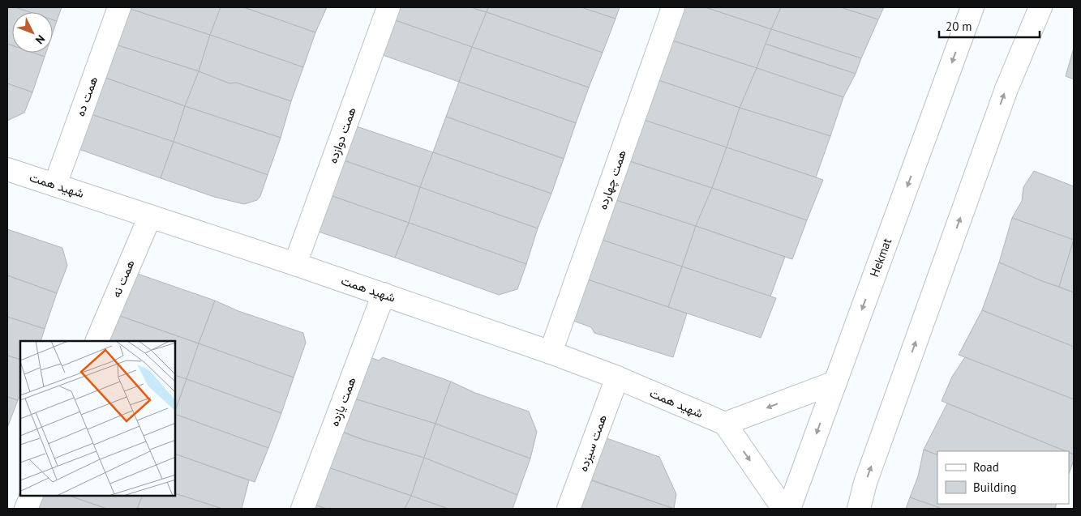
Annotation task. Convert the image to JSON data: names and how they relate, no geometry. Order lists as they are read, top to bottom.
{
  "streets": {
    "street": [
      "همت ده",
      "همت دوازده",
      "همت چهارده",
      "شهید همت",
      "Hekmat",
      "همت نه",
      "همت یازده",
      "همت سیزده"
    ]
  },
  "crossings": [
    ["همت ده", "شهید همت"],
    ["همت دوازده", "شهید همت"],
    ["همت چهارده", "شهید همت"],
    ["شهید همت", "همت نه"],
    ["شهید همت", "همت یازده"],
    ["شهید همت", "همت سیزده"]
  ],
  "legend": ["Road", "Building"],
  "scale_bar": "20 m",
  "north": "bottom right"
}
